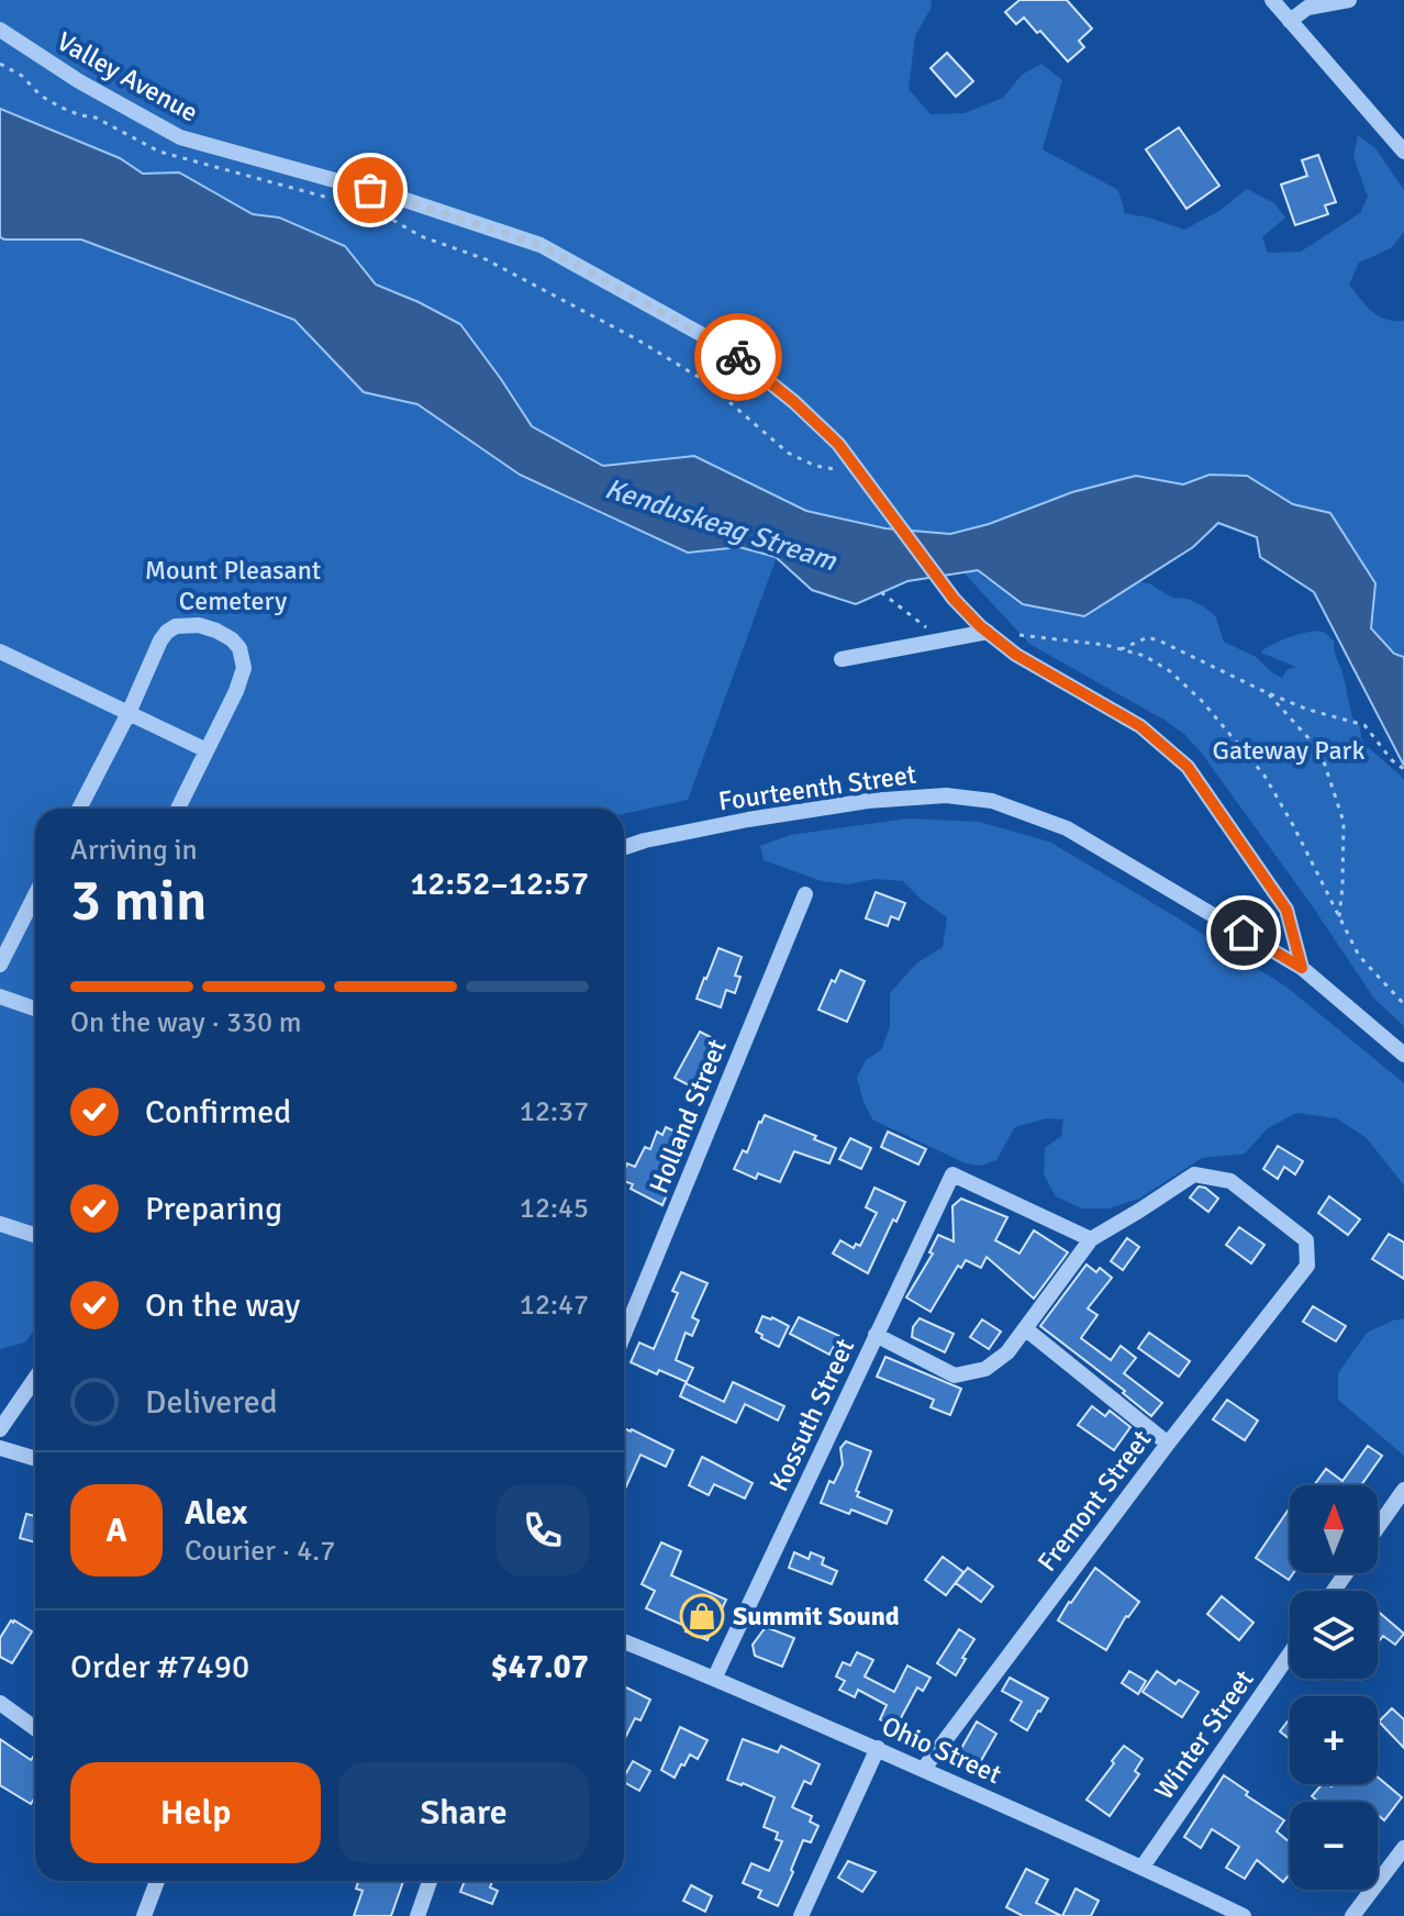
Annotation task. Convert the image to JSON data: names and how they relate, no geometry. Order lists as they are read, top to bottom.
{
  "streets": {
    "street": [
      "Valley Avenue",
      "Fourteenth Street",
      "Holland Street",
      "Kossuth Street",
      "Fremont Street",
      "Winter Street",
      "Ohio Street"
    ]
  },
  "crossings": [
    ["Valley Avenue", "Fourteenth Street"],
    ["Kossuth Street", "Fremont Street"],
    ["Kossuth Street", "Ohio Street"],
    ["Fremont Street", "Ohio Street"],
    ["Winter Street", "Ohio Street"]
  ],
  "water": ["Kenduskeag Stream"],
  "parks": ["Mount Pleasant Cemetery", "Gateway Park"],
  "places": {
    "shop": ["Summit Sound"]
  },
  "north": "top",
  "page": {
    "heading": ["3 min", "Arriving in", "12:52–12:57"],
    "panel": [
      "Alex",
      "Courier · 4.7",
      "Order #7490",
      "$47.07"
    ],
    "bar": "On the way · 330 m",
    "list": [
      ["Confirmed", "12:37"],
      ["Preparing", "12:45"],
      ["On the way", "12:47"],
      "Delivered"
    ],
    "round": "A",
    "map_buttons": ["+", "−"],
    "buttons": ["Help", "Share"]
  }
}
